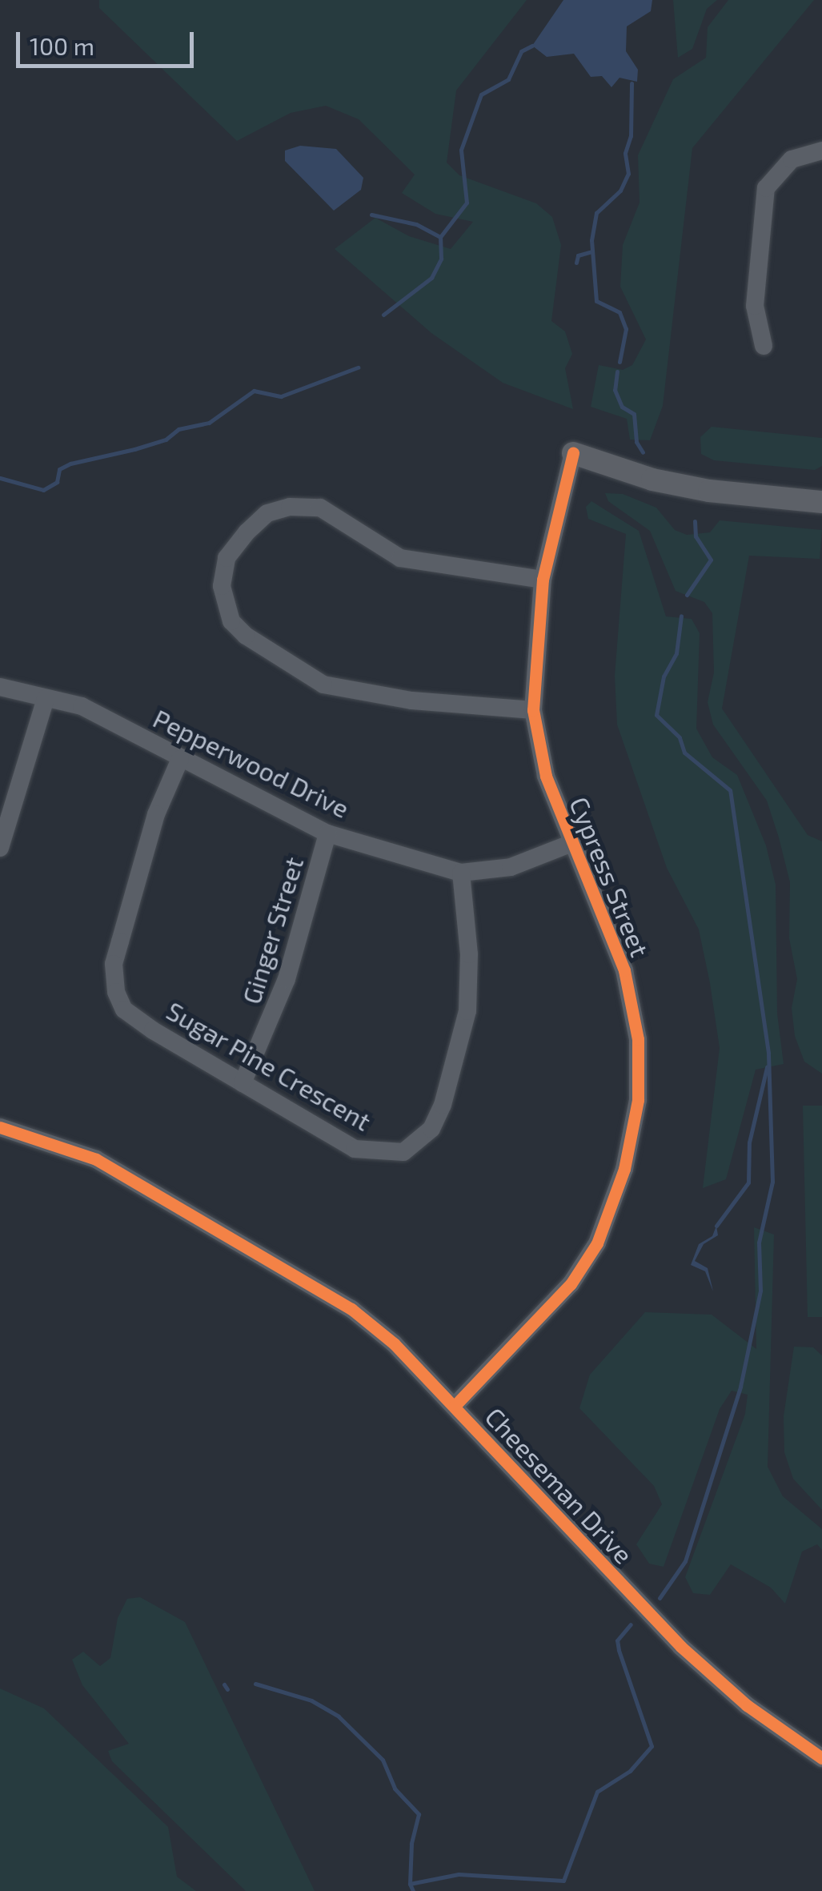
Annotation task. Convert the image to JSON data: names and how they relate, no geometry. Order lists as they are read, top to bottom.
{
  "streets": {
    "street": [
      "Pepperwood Drive",
      "Cypress Street",
      "Ginger Street",
      "Sugar Pine Crescent",
      "Cheeseman Drive"
    ]
  },
  "crossings": [
    ["Pepperwood Drive", "Cypress Street"],
    ["Pepperwood Drive", "Ginger Street"],
    ["Pepperwood Drive", "Sugar Pine Crescent"],
    ["Cypress Street", "Cheeseman Drive"],
    ["Ginger Street", "Sugar Pine Crescent"]
  ],
  "scale_bar": "100 m"
}
